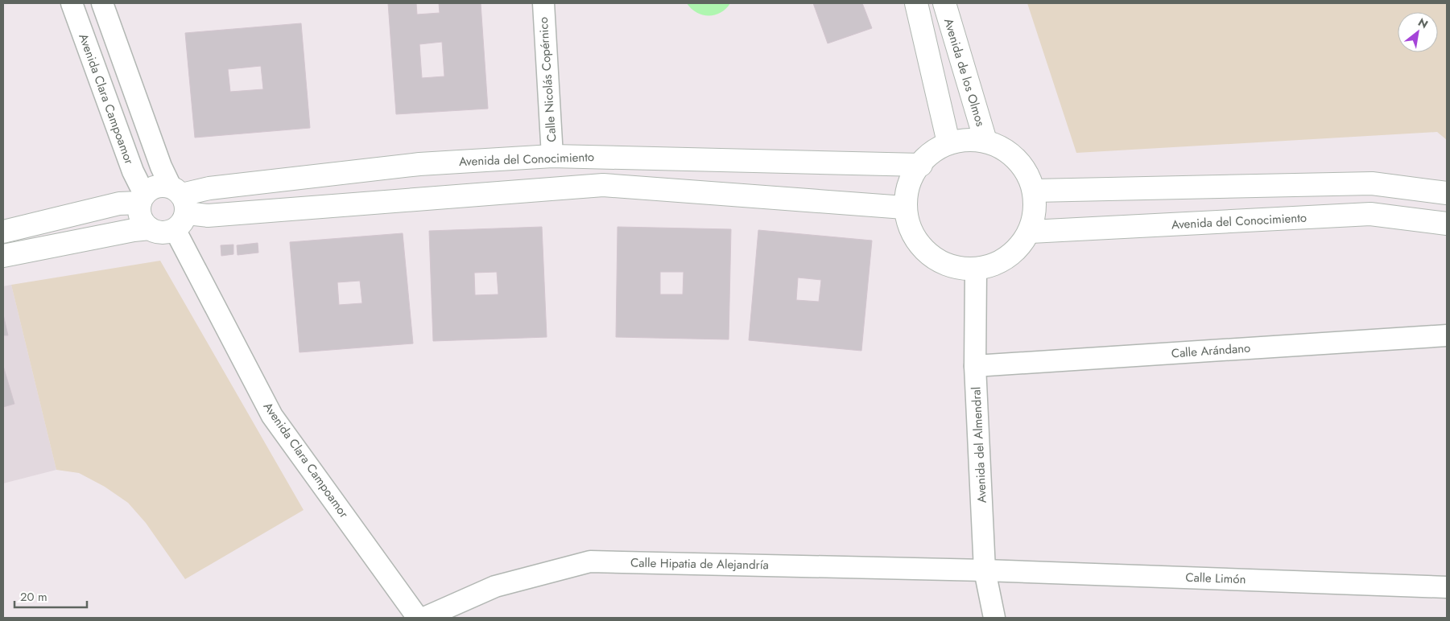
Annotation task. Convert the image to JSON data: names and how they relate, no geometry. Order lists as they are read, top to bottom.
{
  "streets": {
    "street": [
      "Avenida de los Olmos",
      "Calle Nicolás Copérnico",
      "Avenida Clara Campoamor",
      "Avenida del Conocimiento",
      "Calle Arándano",
      "Avenida del Almendral",
      "Calle Hipatia de Alejandría",
      "Calle Limón"
    ]
  },
  "crossings": [
    ["Avenida de los Olmos", "Avenida del Conocimiento"],
    ["Avenida de los Olmos", "Avenida del Almendral"],
    ["Calle Nicolás Copérnico", "Avenida del Conocimiento"],
    ["Avenida Clara Campoamor", "Avenida del Conocimiento"],
    ["Avenida del Conocimiento", "Avenida del Almendral"],
    ["Calle Arándano", "Avenida del Almendral"],
    ["Avenida del Almendral", "Calle Hipatia de Alejandría"],
    ["Avenida del Almendral", "Calle Limón"],
    ["Calle Hipatia de Alejandría", "Calle Limón"]
  ],
  "scale_bar": "20 m",
  "north": "top right"
}
